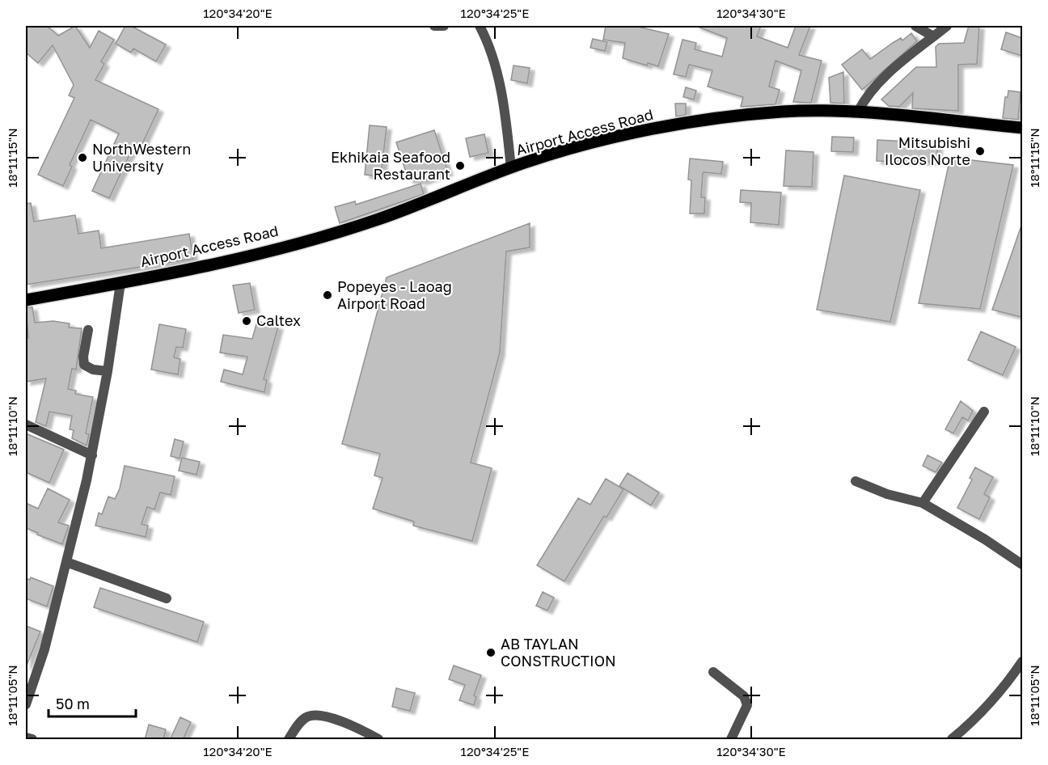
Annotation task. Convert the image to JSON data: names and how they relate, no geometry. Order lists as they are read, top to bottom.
{
  "streets": {
    "main road": ["Airport Access Road"]
  },
  "places": [
    "Mitsubishi Ilocos Norte",
    "NorthWestern University",
    "Ekhikaia Seafood Restaurant",
    "Popeyes - Laoag Airport Road",
    "Caltex",
    "AB TAYLAN CONSTRUCTION"
  ],
  "scale_bar": "50 m",
  "coordinates": [
    "120°34'20\"E",
    "120°34'25\"E",
    "120°34'30\"E",
    "18°11'15\"N",
    "18°11'10\"N",
    "18°11'05\"N"
  ]
}
